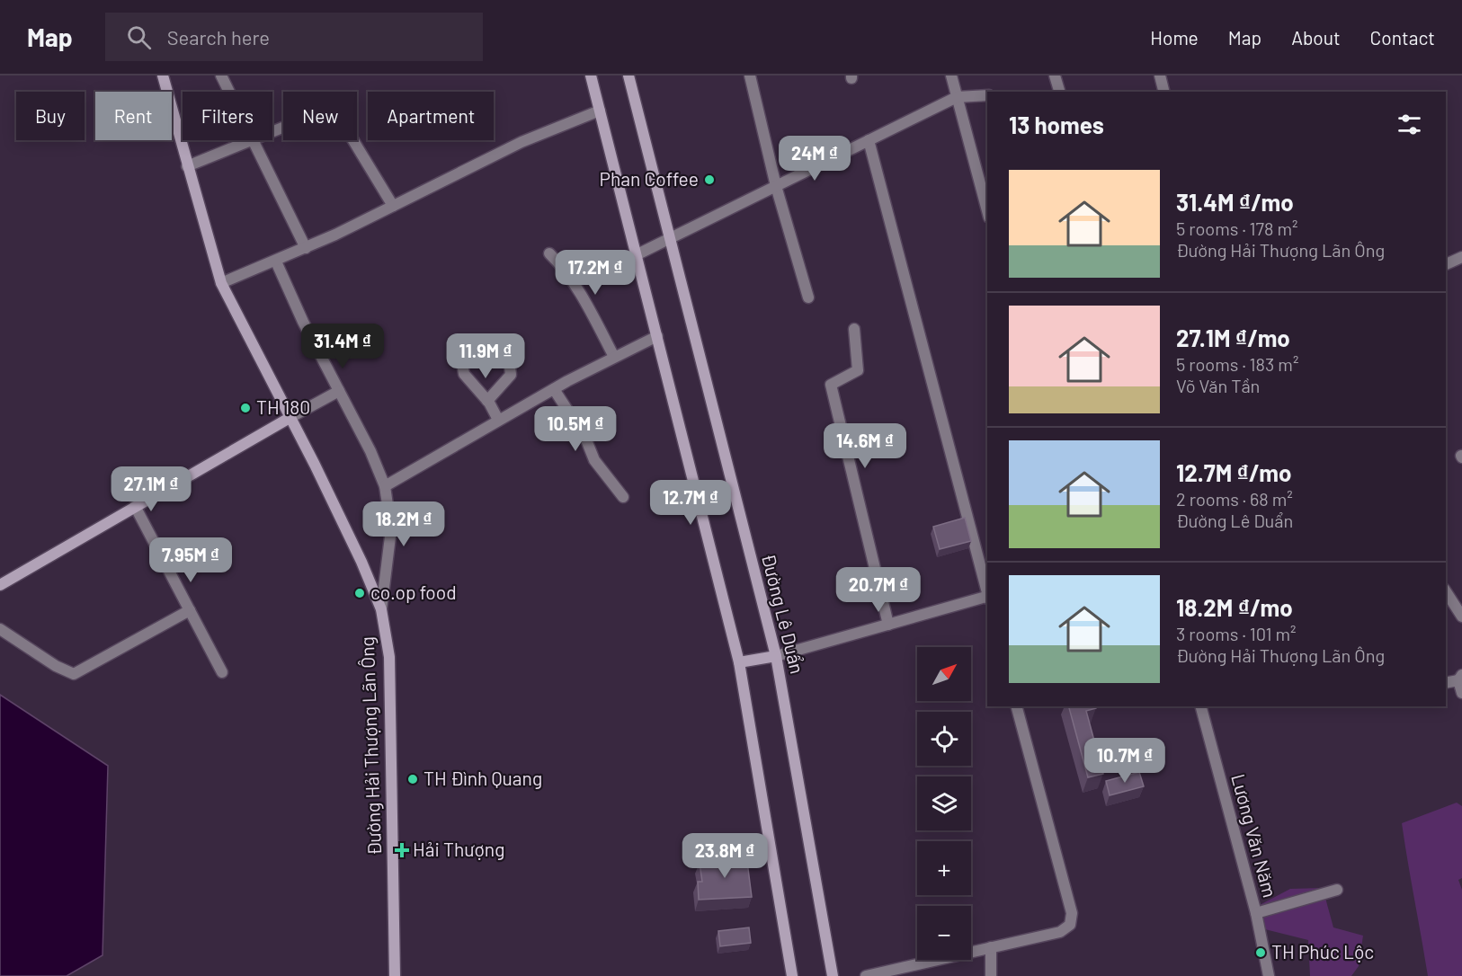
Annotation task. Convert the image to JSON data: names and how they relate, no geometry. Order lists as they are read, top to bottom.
{
  "streets": {
    "main road": ["Đường Lê Duẩn", "Đường Hải Thượng Lãn Ông"],
    "street": ["Lương Văn Năm"]
  },
  "places": {
    "other": [
      "Phan Coffee",
      "TH 180",
      "co.op food",
      "TH Đình Quang",
      "TH Phúc Lộc"
    ],
    "health": ["Hải Thượng"]
  },
  "north": "top right",
  "page": {
    "header": "Map",
    "search": "Search here",
    "nav": [
      "Home",
      "Map",
      "About",
      "Contact"
    ],
    "chip": [
      "Buy",
      "Rent",
      "Filters",
      "New",
      "Apartment"
    ],
    "heading": "13 homes",
    "price": [
      "24M ₫",
      "17.2M ₫",
      "31.4M ₫",
      "11.9M ₫",
      "10.5M ₫",
      "14.6M ₫",
      "27.1M ₫",
      "12.7M ₫",
      "18.2M ₫",
      "7.95M ₫",
      "20.7M ₫",
      "10.7M ₫",
      "23.8M ₫"
    ],
    "list": [
      {
        "name": "31.4M ₫/mo",
        "note": "5 rooms · 178 m² · Đường Hải Thượng Lãn Ông"
      },
      {
        "name": "27.1M ₫/mo",
        "note": "5 rooms · 183 m² · Võ Văn Tần"
      },
      {
        "name": "12.7M ₫/mo",
        "note": "2 rooms · 68 m² · Đường Lê Duẩn"
      },
      {
        "name": "18.2M ₫/mo",
        "note": "3 rooms · 101 m² · Đường Hải Thượng Lãn Ông"
      }
    ],
    "map_buttons": ["+", "−"]
  }
}
